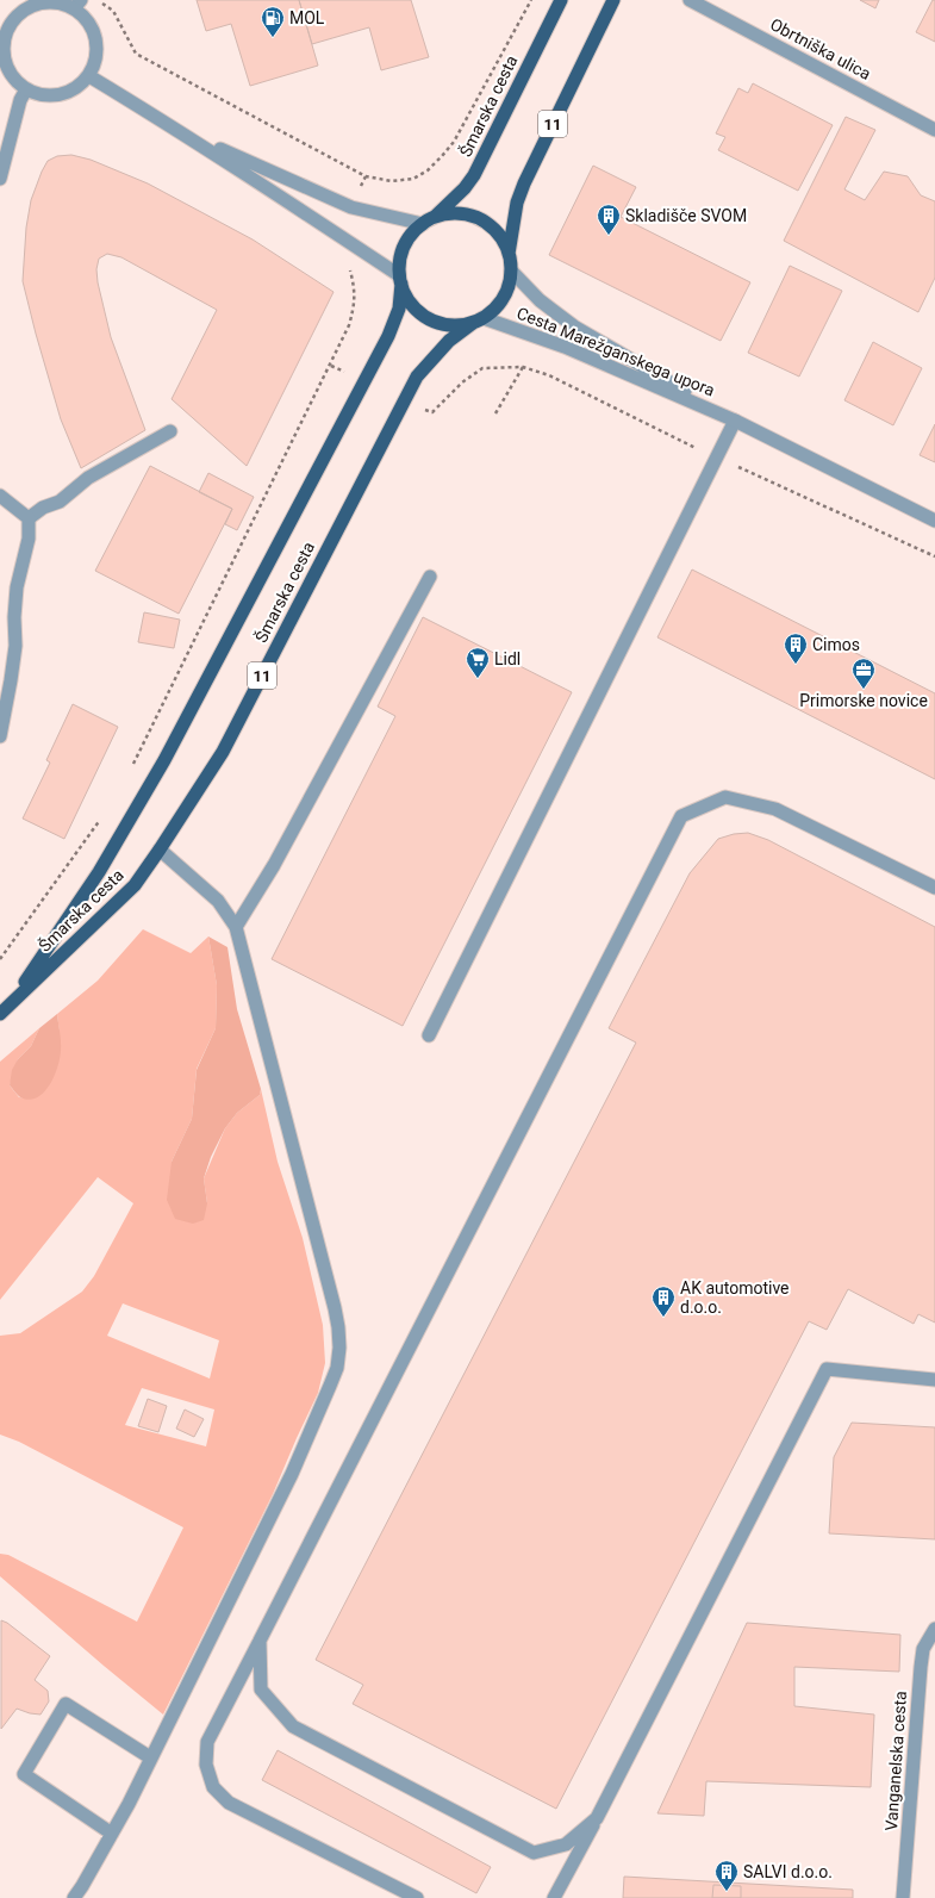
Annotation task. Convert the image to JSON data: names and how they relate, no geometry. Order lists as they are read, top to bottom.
{
  "streets": {
    "main road": ["Šmarska cesta", "11"],
    "street": ["Obrtniška ulica", "Cesta Marežganskega upora", "Vanganelska cesta"]
  },
  "crossings": [
    ["Šmarska cesta", "11"],
    ["Šmarska cesta", "Cesta Marežganskega upora"],
    ["11", "Cesta Marežganskega upora"]
  ],
  "places": {
    "fuel station": ["MOL"],
    "building": [
      "Skladišče SVOM",
      "Cimos",
      "AK automotive d.o.o.",
      "SALVI d.o.o."
    ],
    "supermarket": ["Lidl"],
    "office": ["Primorske novice"]
  }
}
